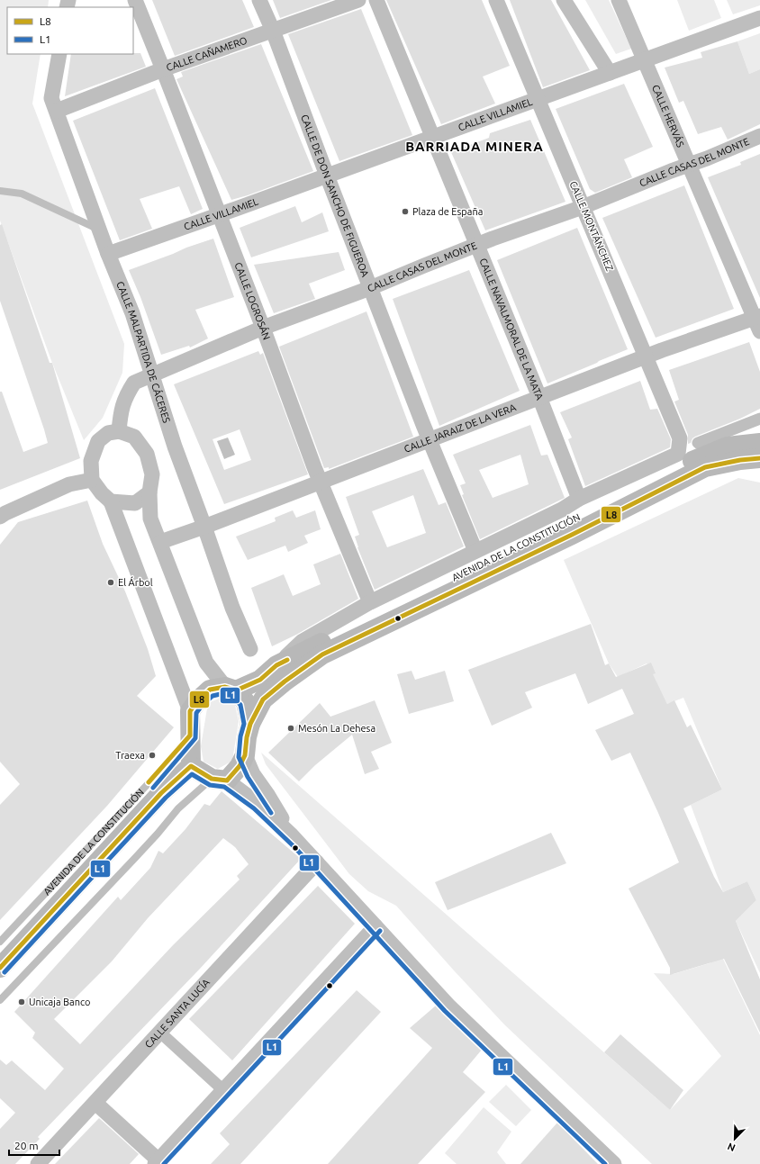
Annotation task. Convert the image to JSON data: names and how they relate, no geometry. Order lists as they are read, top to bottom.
{
  "streets": {
    "main road": ["AVENIDA DE LA CONSTITUCIÓN"],
    "street": [
      "CALLE CAÑAMERO",
      "CALLE VILLAMIEL",
      "CALLE HERVÁS",
      "CALLE CASAS DEL MONTE",
      "CALLE DE DON SANCHO DE FIGUEROA",
      "CALLE MONTÁNCHEZ",
      "CALLE LOGROSÁN",
      "CALLE NAVALMORAL DE LA MATA",
      "CALLE MALPARTIDA DE CÁCERES",
      "CALLE JARAIZ DE LA VERA",
      "CALLE SANTA LUCÍA"
    ]
  },
  "crossings": [
    ["CALLE CAÑAMERO", "CALLE DE DON SANCHO DE FIGUEROA"],
    ["CALLE CAÑAMERO", "CALLE LOGROSÁN"],
    ["CALLE CAÑAMERO", "CALLE MALPARTIDA DE CÁCERES"],
    ["CALLE VILLAMIEL", "CALLE HERVÁS"],
    ["CALLE VILLAMIEL", "CALLE DE DON SANCHO DE FIGUEROA"],
    ["CALLE VILLAMIEL", "CALLE MONTÁNCHEZ"],
    ["CALLE VILLAMIEL", "CALLE LOGROSÁN"],
    ["CALLE VILLAMIEL", "CALLE NAVALMORAL DE LA MATA"],
    ["CALLE VILLAMIEL", "CALLE MALPARTIDA DE CÁCERES"],
    ["CALLE HERVÁS", "CALLE CASAS DEL MONTE"],
    ["CALLE HERVÁS", "CALLE JARAIZ DE LA VERA"],
    ["CALLE CASAS DEL MONTE", "CALLE DE DON SANCHO DE FIGUEROA"],
    ["CALLE CASAS DEL MONTE", "CALLE MONTÁNCHEZ"],
    ["CALLE CASAS DEL MONTE", "CALLE LOGROSÁN"],
    ["CALLE CASAS DEL MONTE", "CALLE NAVALMORAL DE LA MATA"],
    ["CALLE CASAS DEL MONTE", "CALLE MALPARTIDA DE CÁCERES"],
    ["CALLE DE DON SANCHO DE FIGUEROA", "CALLE JARAIZ DE LA VERA"],
    ["CALLE DE DON SANCHO DE FIGUEROA", "AVENIDA DE LA CONSTITUCIÓN"],
    ["CALLE MONTÁNCHEZ", "CALLE JARAIZ DE LA VERA"],
    ["CALLE MONTÁNCHEZ", "AVENIDA DE LA CONSTITUCIÓN"],
    ["CALLE LOGROSÁN", "CALLE JARAIZ DE LA VERA"],
    ["CALLE LOGROSÁN", "AVENIDA DE LA CONSTITUCIÓN"],
    ["CALLE NAVALMORAL DE LA MATA", "CALLE JARAIZ DE LA VERA"],
    ["CALLE NAVALMORAL DE LA MATA", "AVENIDA DE LA CONSTITUCIÓN"],
    ["CALLE MALPARTIDA DE CÁCERES", "CALLE JARAIZ DE LA VERA"]
  ],
  "districts": ["BARRIADA MINERA"],
  "places": [
    "Plaza de España",
    "El Árbol",
    "Mesón La Dehesa",
    "Traexa",
    "Unicaja Banco"
  ],
  "lines": ["transit line L8", "transit line L1"],
  "legend": ["L8", "L1"],
  "scale_bar": "20 m",
  "north": "bottom left"
}
